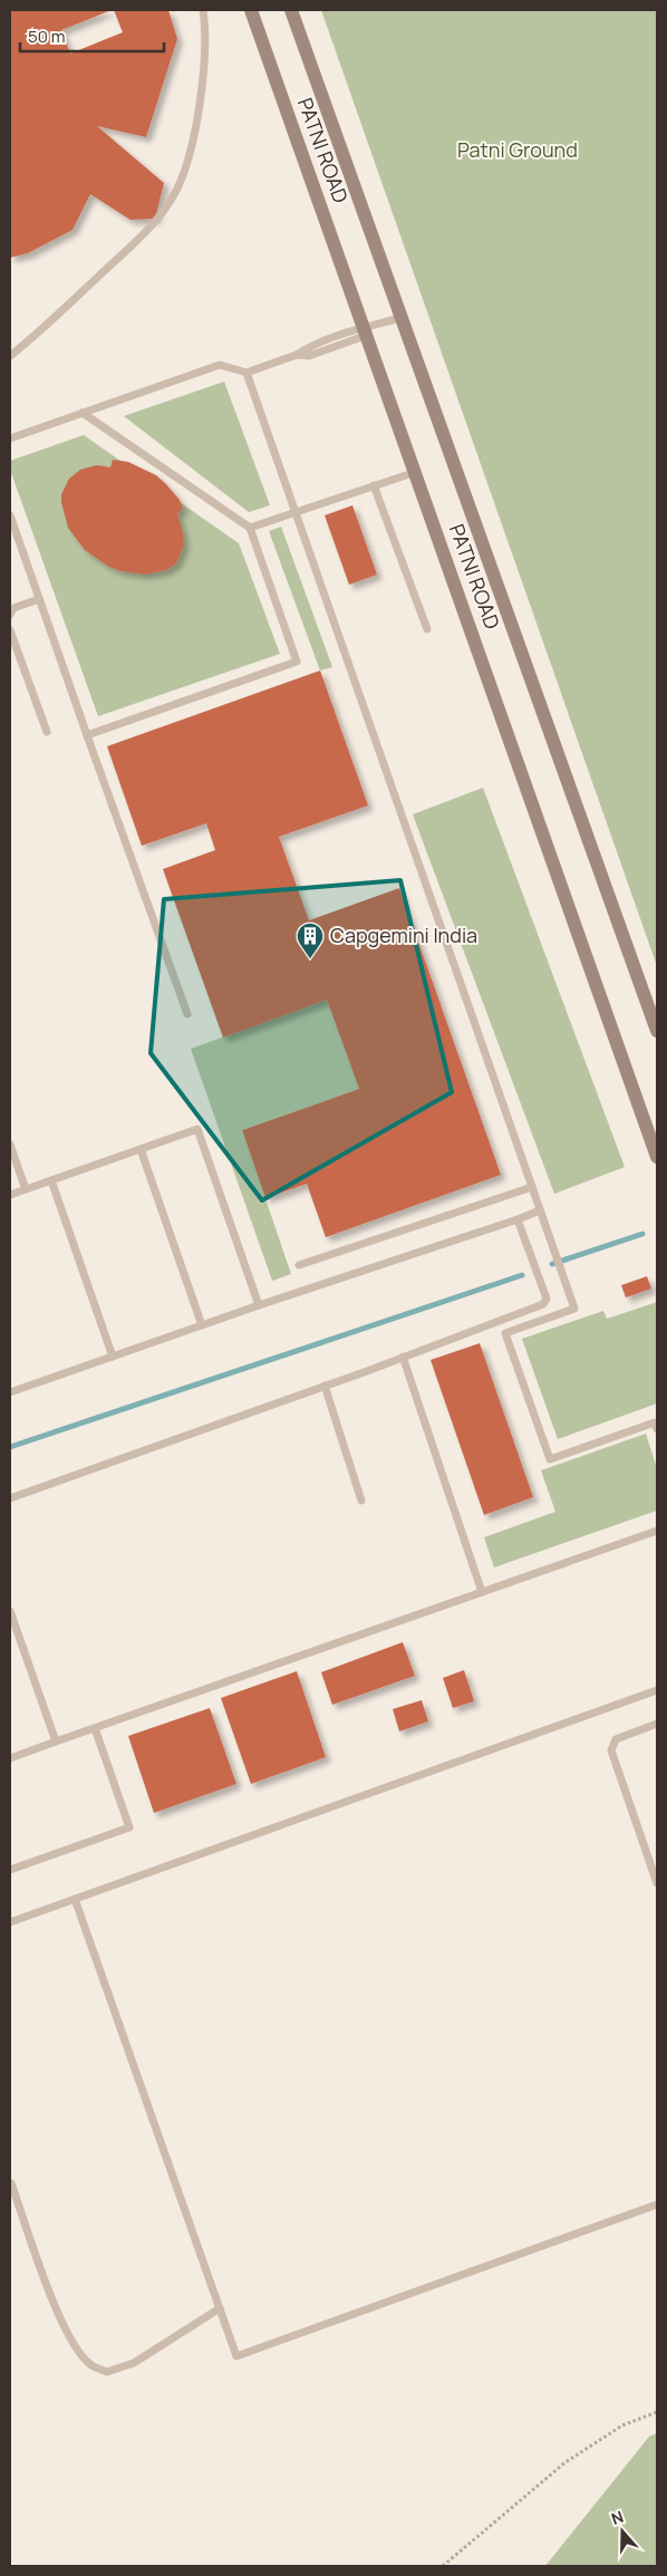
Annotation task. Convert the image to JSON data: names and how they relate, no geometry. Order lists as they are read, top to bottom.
{
  "streets": {
    "main road": ["PATNI ROAD"]
  },
  "parks": ["Patni Ground"],
  "places": {
    "building": ["Capgemini India"]
  },
  "scale_bar": "50 m",
  "north": "top"
}
